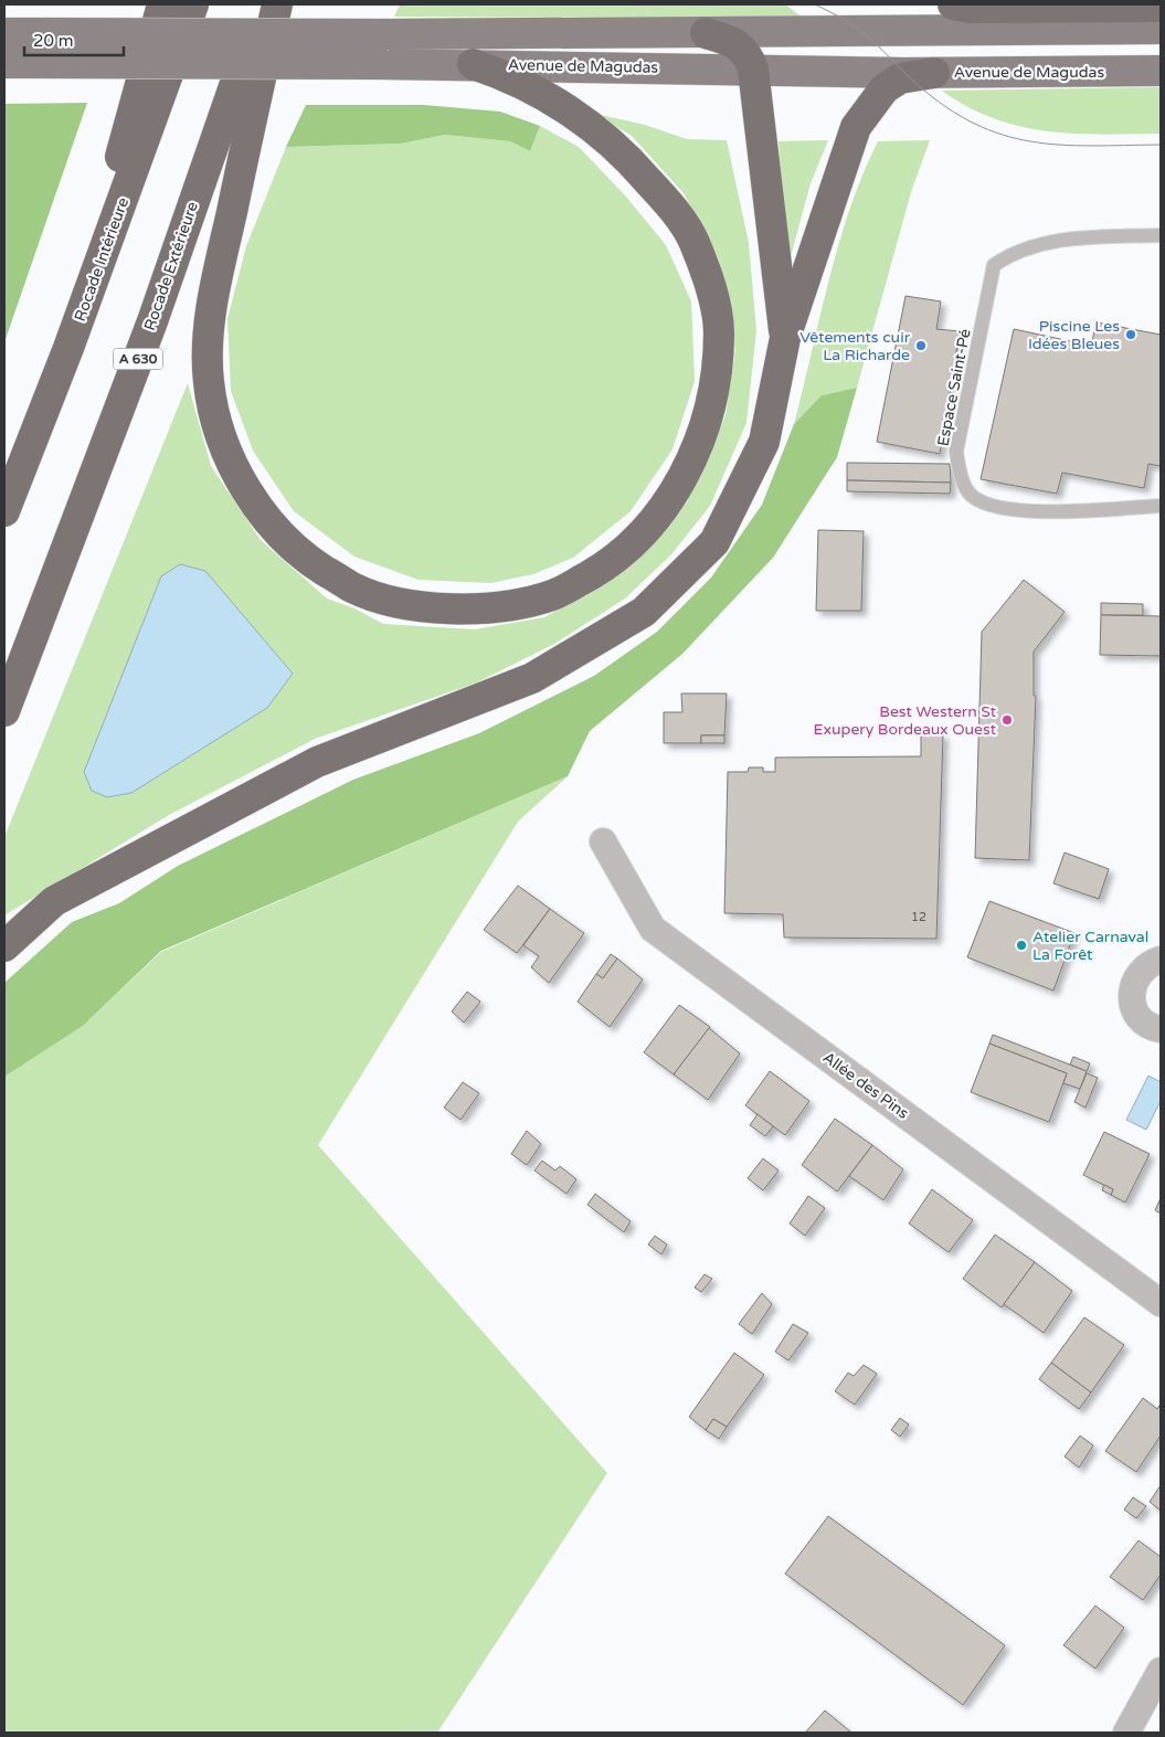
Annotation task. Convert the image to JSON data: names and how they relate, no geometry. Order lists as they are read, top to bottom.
{
  "streets": {
    "highway": ["Rocade Intérieure", "Rocade Extérieure", "A 630"],
    "main road": ["Avenue de Magudas"],
    "street": ["Allée des Pins"],
    "lane": ["Espace Saint-Pé"]
  },
  "places": [
    "Piscine Les Idées Bleues",
    "Vêtements cuir La Richarde",
    "Best Western St Exupery Bordeaux Ouest",
    "Atelier Carnaval La Forêt"
  ],
  "house_numbers": ["12"],
  "scale_bar": "20 m"
}
